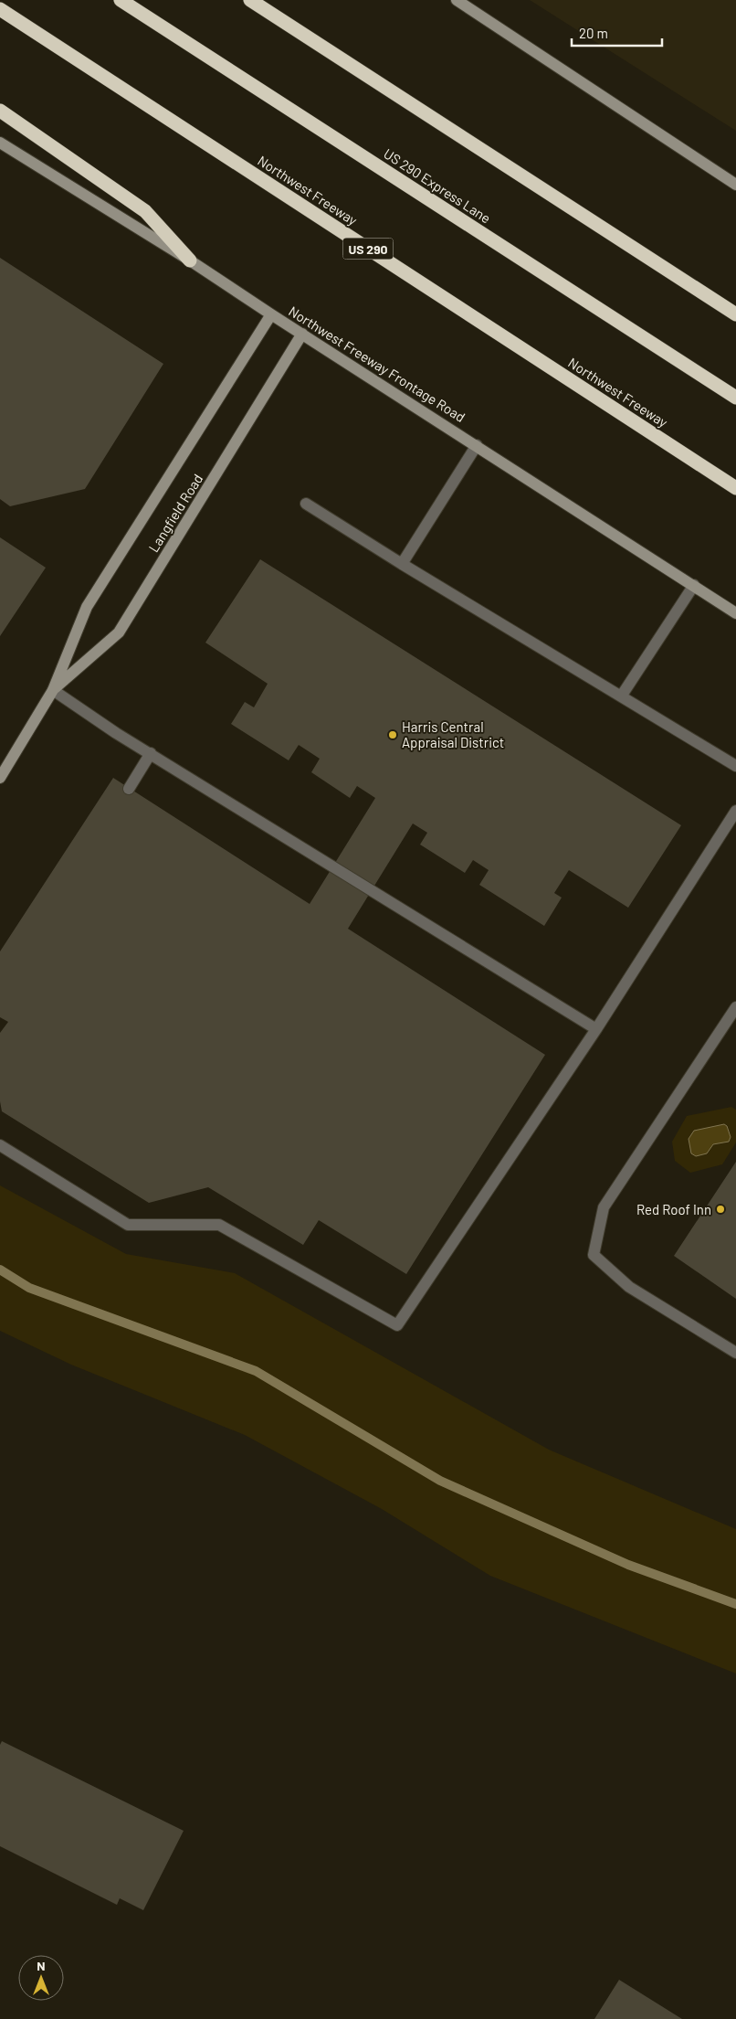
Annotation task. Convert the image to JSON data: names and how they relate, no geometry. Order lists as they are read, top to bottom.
{
  "streets": {
    "highway": ["US 290 Express Lane", "Northwest Freeway", "US 290"],
    "main road": ["Northwest Freeway Frontage Road", "Langfield Road"]
  },
  "crossings": [
    ["Northwest Freeway Frontage Road", "Langfield Road"]
  ],
  "places": ["Harris Central Appraisal District", "Red Roof Inn"],
  "scale_bar": "20 m",
  "north": "top"
}
